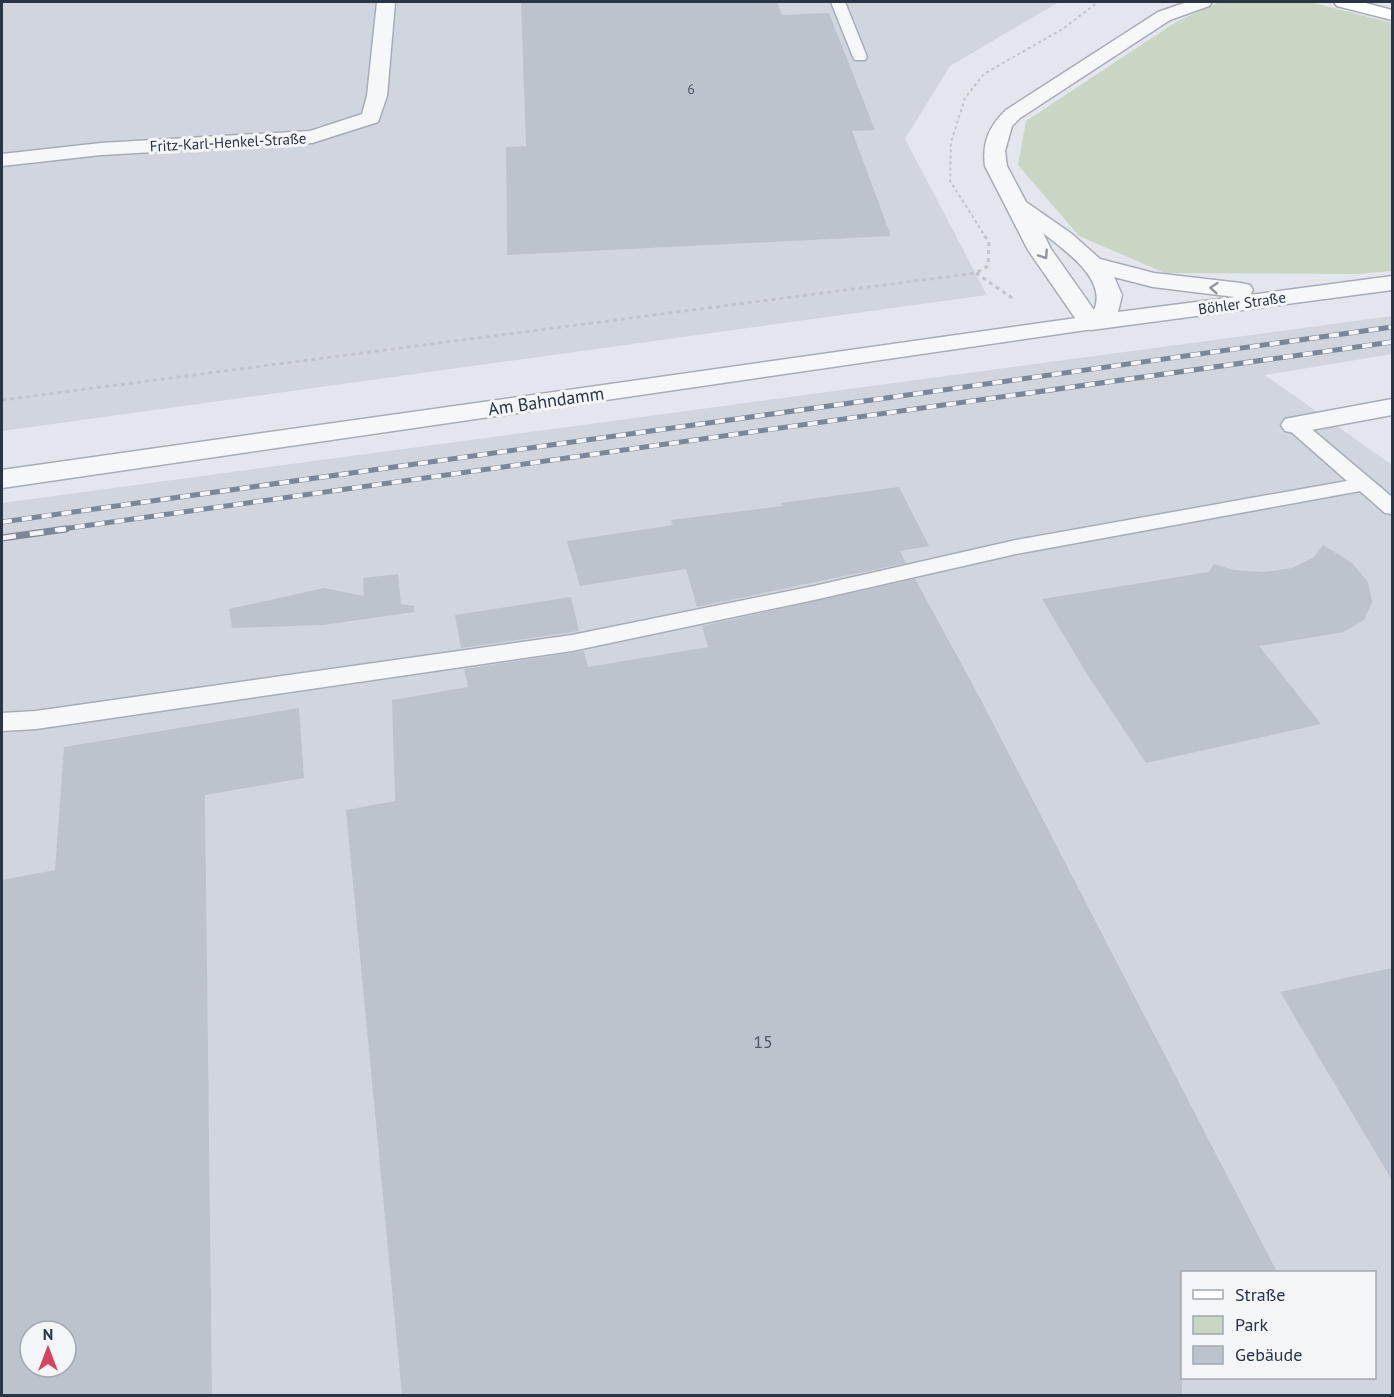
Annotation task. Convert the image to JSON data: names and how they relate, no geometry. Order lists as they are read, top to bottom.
{
  "streets": {
    "street": ["Fritz-Karl-Henkel-Straße", "Böhler Straße", "Am Bahndamm"]
  },
  "crossings": [
    ["Böhler Straße", "Am Bahndamm"]
  ],
  "house_numbers": ["6", "15"],
  "legend": ["Straße", "Park", "Gebäude"],
  "north": "top"
}
